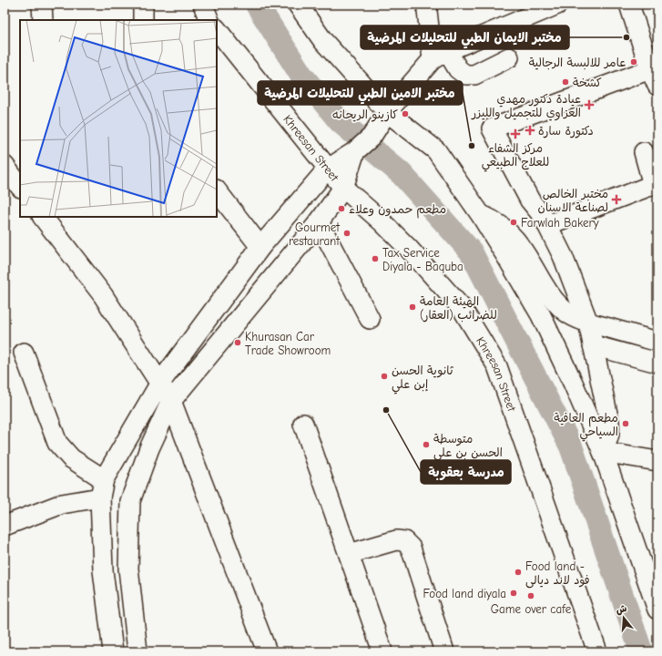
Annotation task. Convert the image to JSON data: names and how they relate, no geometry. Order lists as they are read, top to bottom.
{
  "streets": {
    "street": ["Khreesan Street"]
  },
  "places": {
    "other": [
      "مختبر الايمان الطبي للتحليلات المرضية",
      "عامر للالبسة الرجالية",
      "كشخة",
      "كازينو الريحانه",
      "مختبر الامين الطبي للتحليلات المرضية",
      "مطعم حمدون وعلاء",
      "Farwlah Bakery",
      "Gourmet restaurant",
      "Tax Service Diyala - Baquba",
      "الهيئة العامة للضرائب (العقار)",
      "Khurasan Car Trade Showroom",
      "ثانوية الحسن إبن علي",
      "مدرسة بعقوبة",
      "مطعم العافية السياحي",
      "متوسطة الحسن بن علي",
      "Food land - فود لاند ديالى",
      "Food land diyala",
      "Game over cafe"
    ],
    "health": [
      "عيادة دكتور مهدي العزاوي للتجميل والليزر",
      "دكتورة سارة",
      "مركز الشفاء للعلاج الطبيعي",
      "مختبر الخالص لصناعة الاسنان"
    ]
  },
  "north": "top"
}
